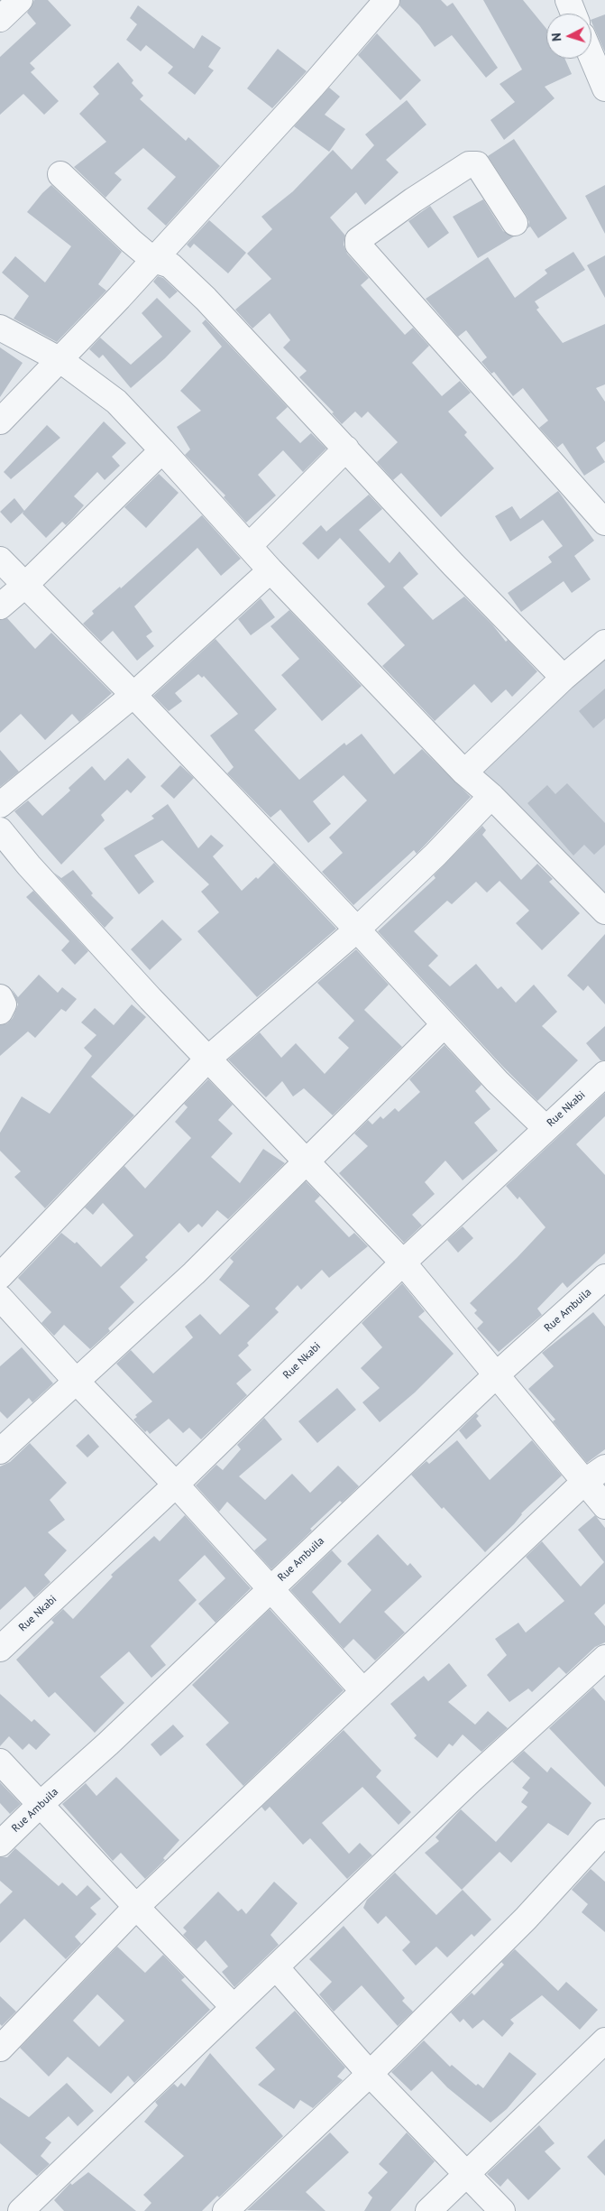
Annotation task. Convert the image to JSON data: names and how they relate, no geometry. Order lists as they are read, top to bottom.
{
  "streets": {
    "street": ["Rue Nkabi", "Rue Ambuila"]
  },
  "north": "left"
}
